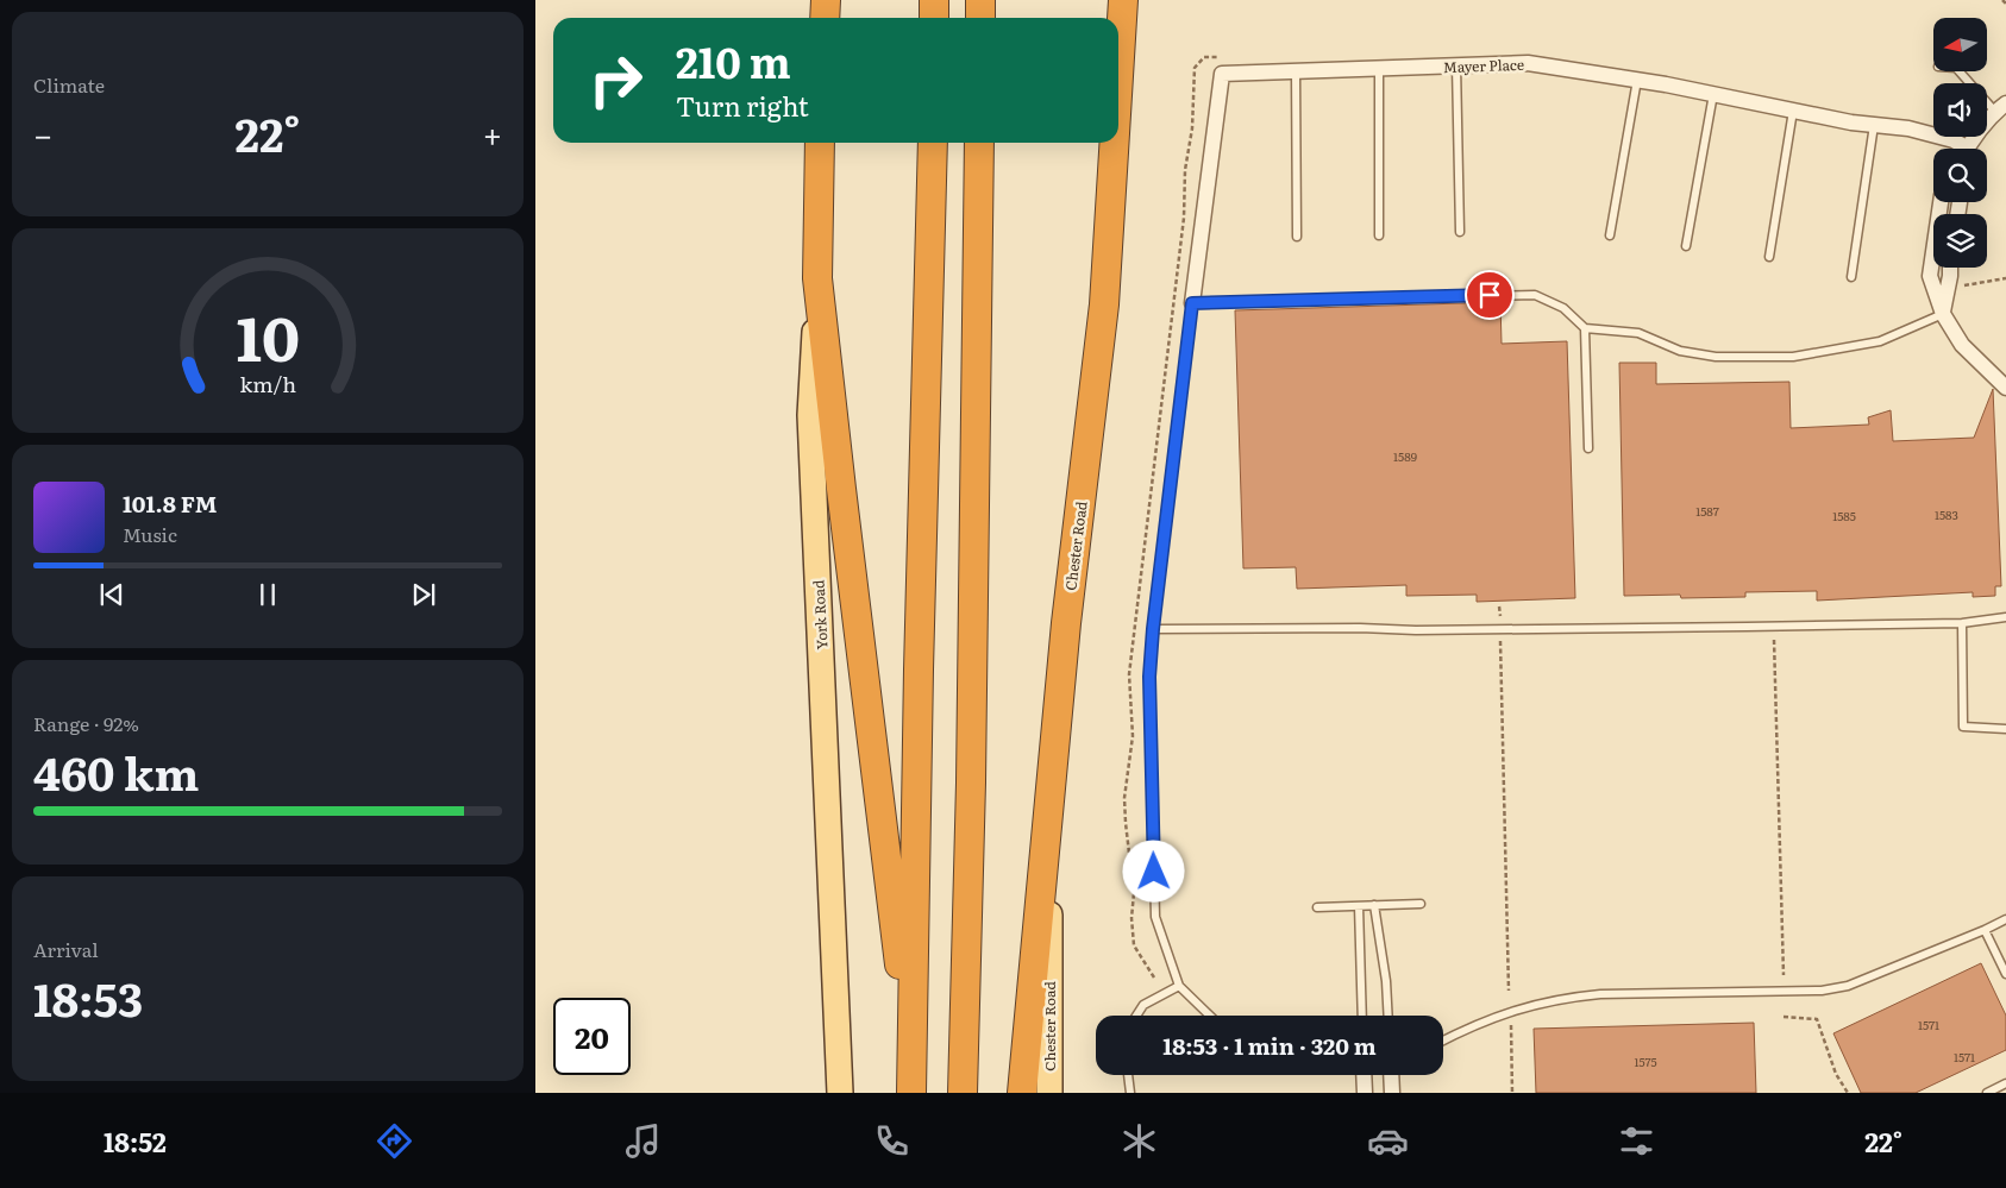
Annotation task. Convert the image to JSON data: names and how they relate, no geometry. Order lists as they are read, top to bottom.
{
  "streets": {
    "highway": ["Chester Road", "York Road"],
    "street": ["Mayer Place"]
  },
  "house_numbers": [
    "1589",
    "1587",
    "1583",
    "1585",
    "1571",
    "1571",
    "1575"
  ],
  "north": "left",
  "page": {
    "tile": [
      "Climate",
      ["Range · 92%", "460 km"],
      ["Arrival", "18:53"]
    ],
    "turn": ["210 m", "Turn right"],
    "heat": ["−", "22°", "+"],
    "song": ["101.8 FM", "Music"],
    "limit": "20",
    "trip": "18:53 · 1 min · 320 m",
    "tabs": ["18:52", "22°"],
    "gauge": ["10", "km/h"]
  }
}
